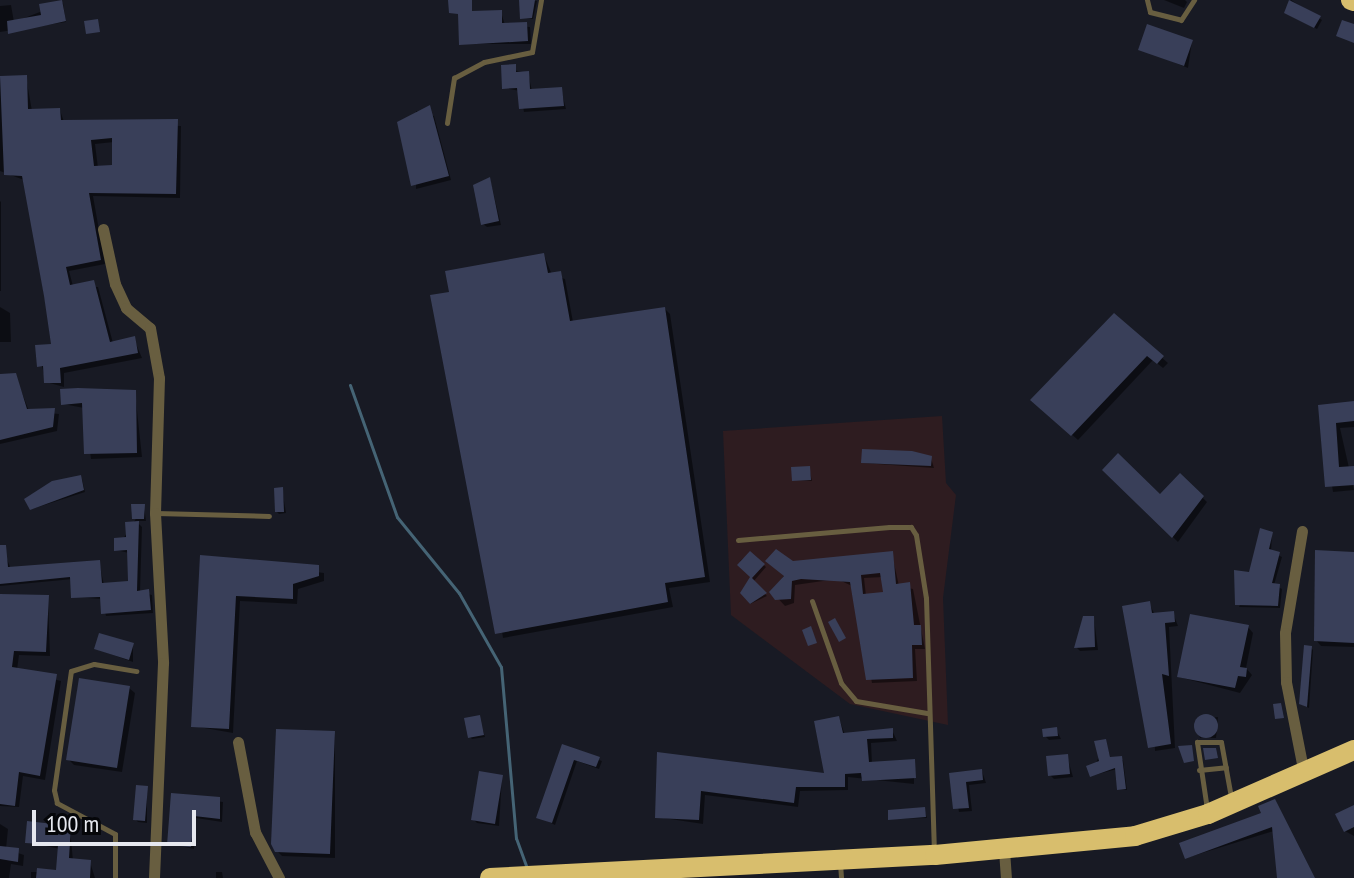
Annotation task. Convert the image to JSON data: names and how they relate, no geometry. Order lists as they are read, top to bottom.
{
  "scale_bar": "100 m"
}
